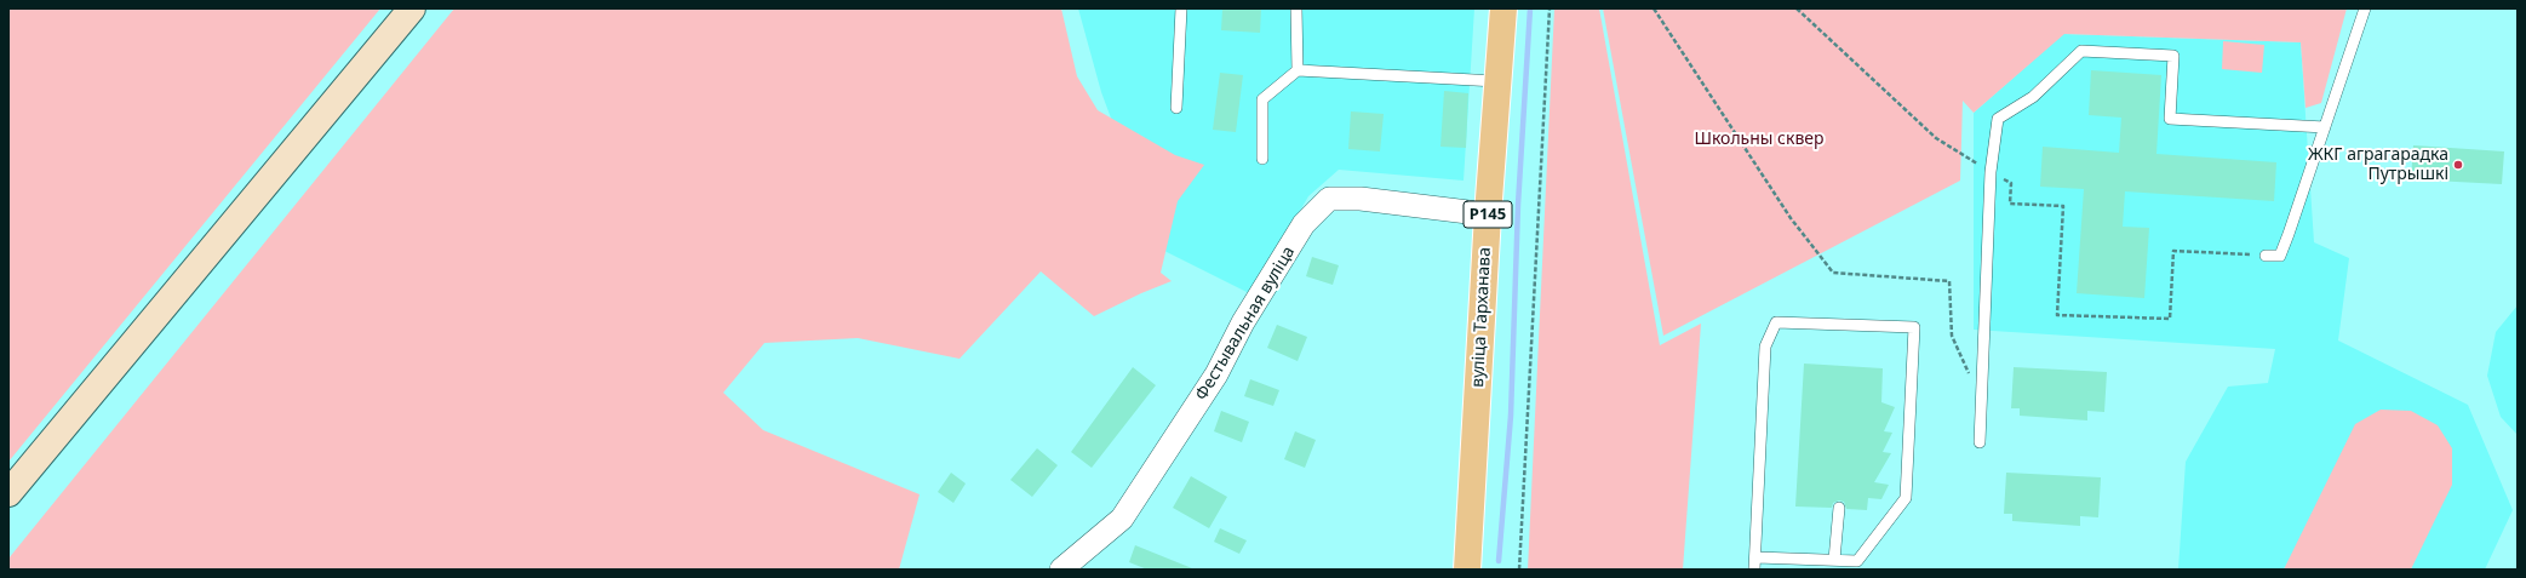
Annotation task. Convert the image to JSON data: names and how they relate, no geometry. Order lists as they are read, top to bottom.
{
  "streets": {
    "main road": ["Р145", "вуліца Тарханава"],
    "street": ["Фестывальная вуліца"]
  },
  "crossings": [
    ["вуліца Тарханава", "Фестывальная вуліца"]
  ],
  "parks": ["Школьны сквер"],
  "places": ["ЖКГ аграгарадка Путрышкі"]
}
